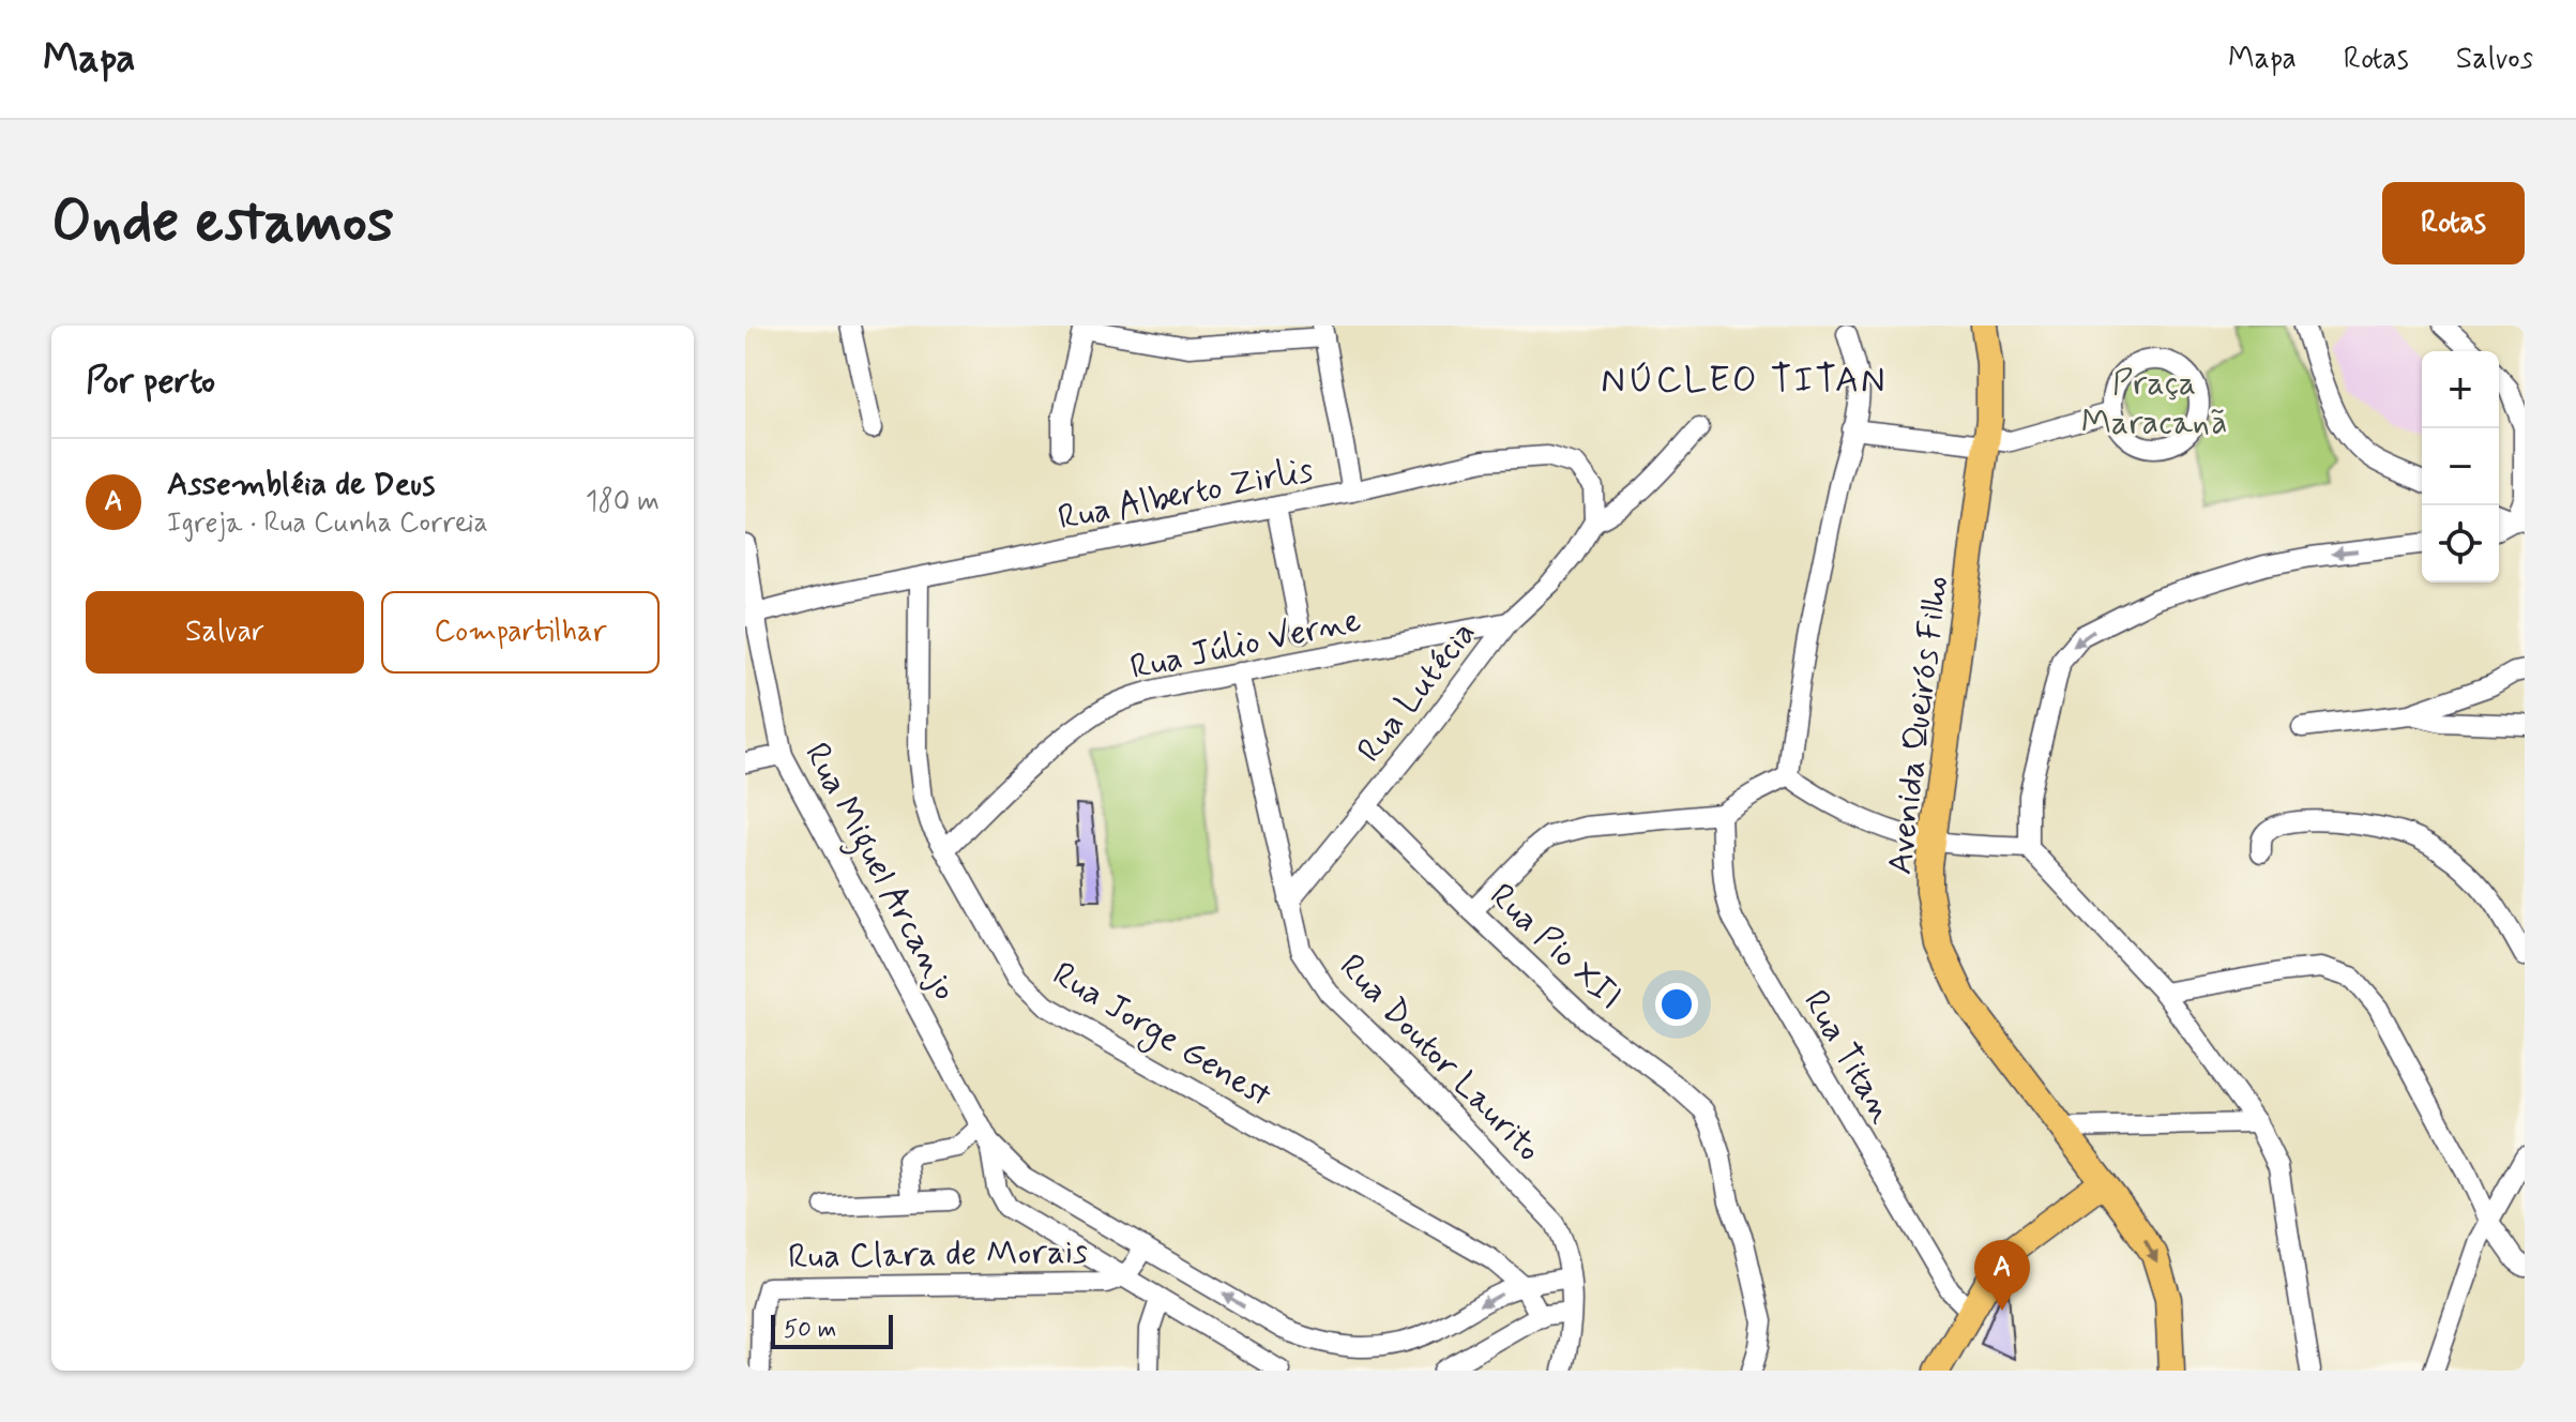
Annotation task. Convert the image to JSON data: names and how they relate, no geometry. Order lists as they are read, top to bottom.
{
  "streets": {
    "main road": ["Avenida Queirós Filho"],
    "street": [
      "Rua Alberto Zirlis",
      "Rua Júlio Verne",
      "Rua Lutécia",
      "Rua Miguel Arcanjo",
      "Rua Pio XII",
      "Rua Jorge Genest",
      "Rua Titan",
      "Rua Doutor Laurito",
      "Rua Clara de Morais"
    ]
  },
  "crossings": [
    ["Rua Alberto Zirlis", "Rua Lutécia"],
    ["Rua Alberto Zirlis", "Rua Miguel Arcanjo"],
    ["Rua Alberto Zirlis", "Rua Jorge Genest"],
    ["Rua Júlio Verne", "Rua Lutécia"],
    ["Rua Júlio Verne", "Rua Jorge Genest"],
    ["Rua Júlio Verne", "Rua Doutor Laurito"],
    ["Rua Lutécia", "Rua Pio XII"],
    ["Rua Lutécia", "Rua Doutor Laurito"]
  ],
  "districts": ["NÚCLEO TITAN"],
  "parks": ["Praça Maracanã"],
  "scale_bar": "50 m",
  "page": {
    "header": "Mapa",
    "nav": ["Mapa", "Rotas", "Salvos"],
    "buttons": [
      "Rotas",
      ["Salvar", "Compartilhar"]
    ],
    "title": "Onde estamos",
    "heading": "Por perto",
    "map_buttons": ["+", "−"],
    "list": [
      {
        "mark": "A",
        "name": "Assembléia de Deus",
        "note": "Igreja · Rua Cunha Correia",
        "value": "180 m"
      }
    ],
    "pins": "A",
    "scale": "50 m"
  }
}
